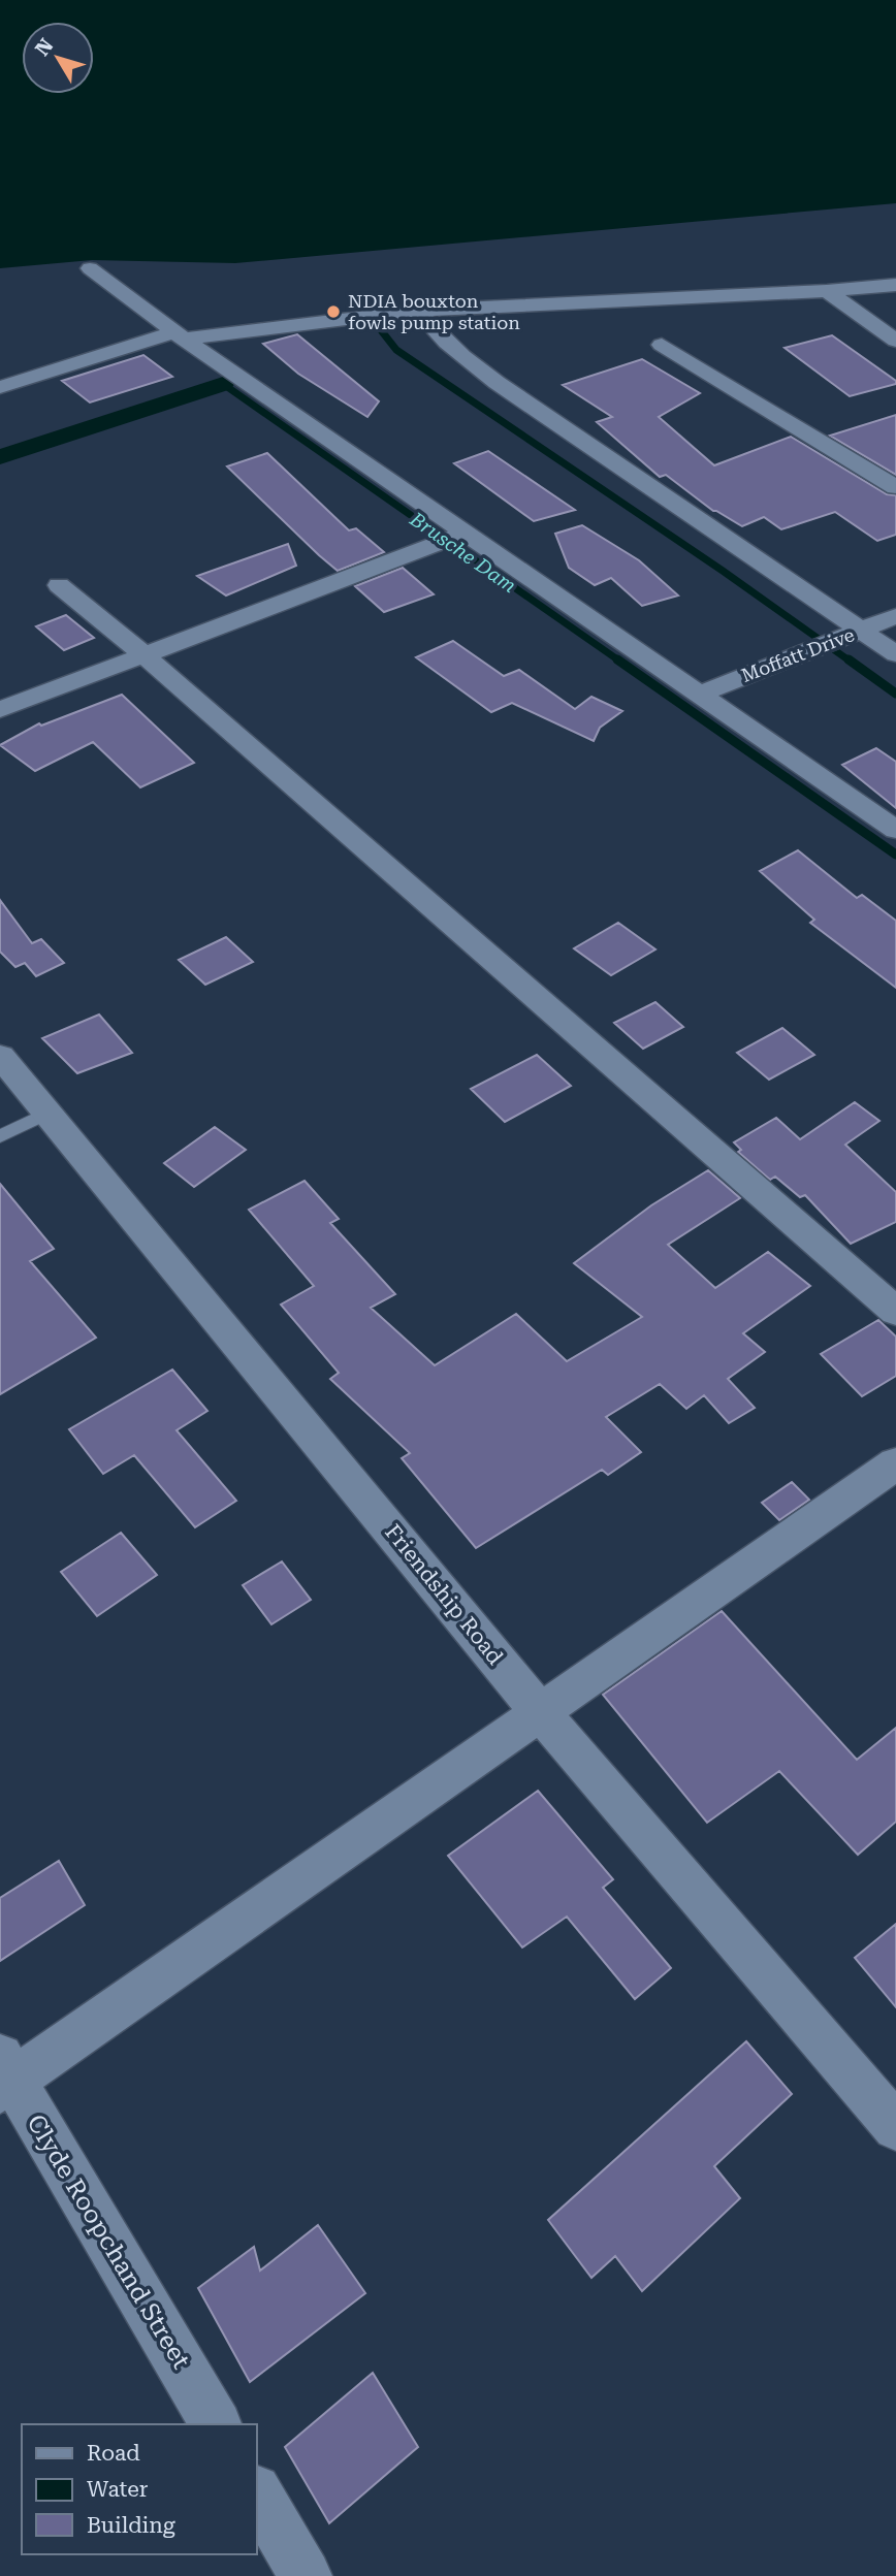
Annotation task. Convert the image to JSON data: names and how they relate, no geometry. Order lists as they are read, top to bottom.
{
  "streets": {
    "street": ["Moffatt Drive", "Friendship Road", "Clyde Roopchand Street"]
  },
  "water": ["Brusche Dam"],
  "places": ["NDIA bouxton fowls pump station"],
  "legend": ["Road", "Water", "Building"],
  "north": "top left"
}
